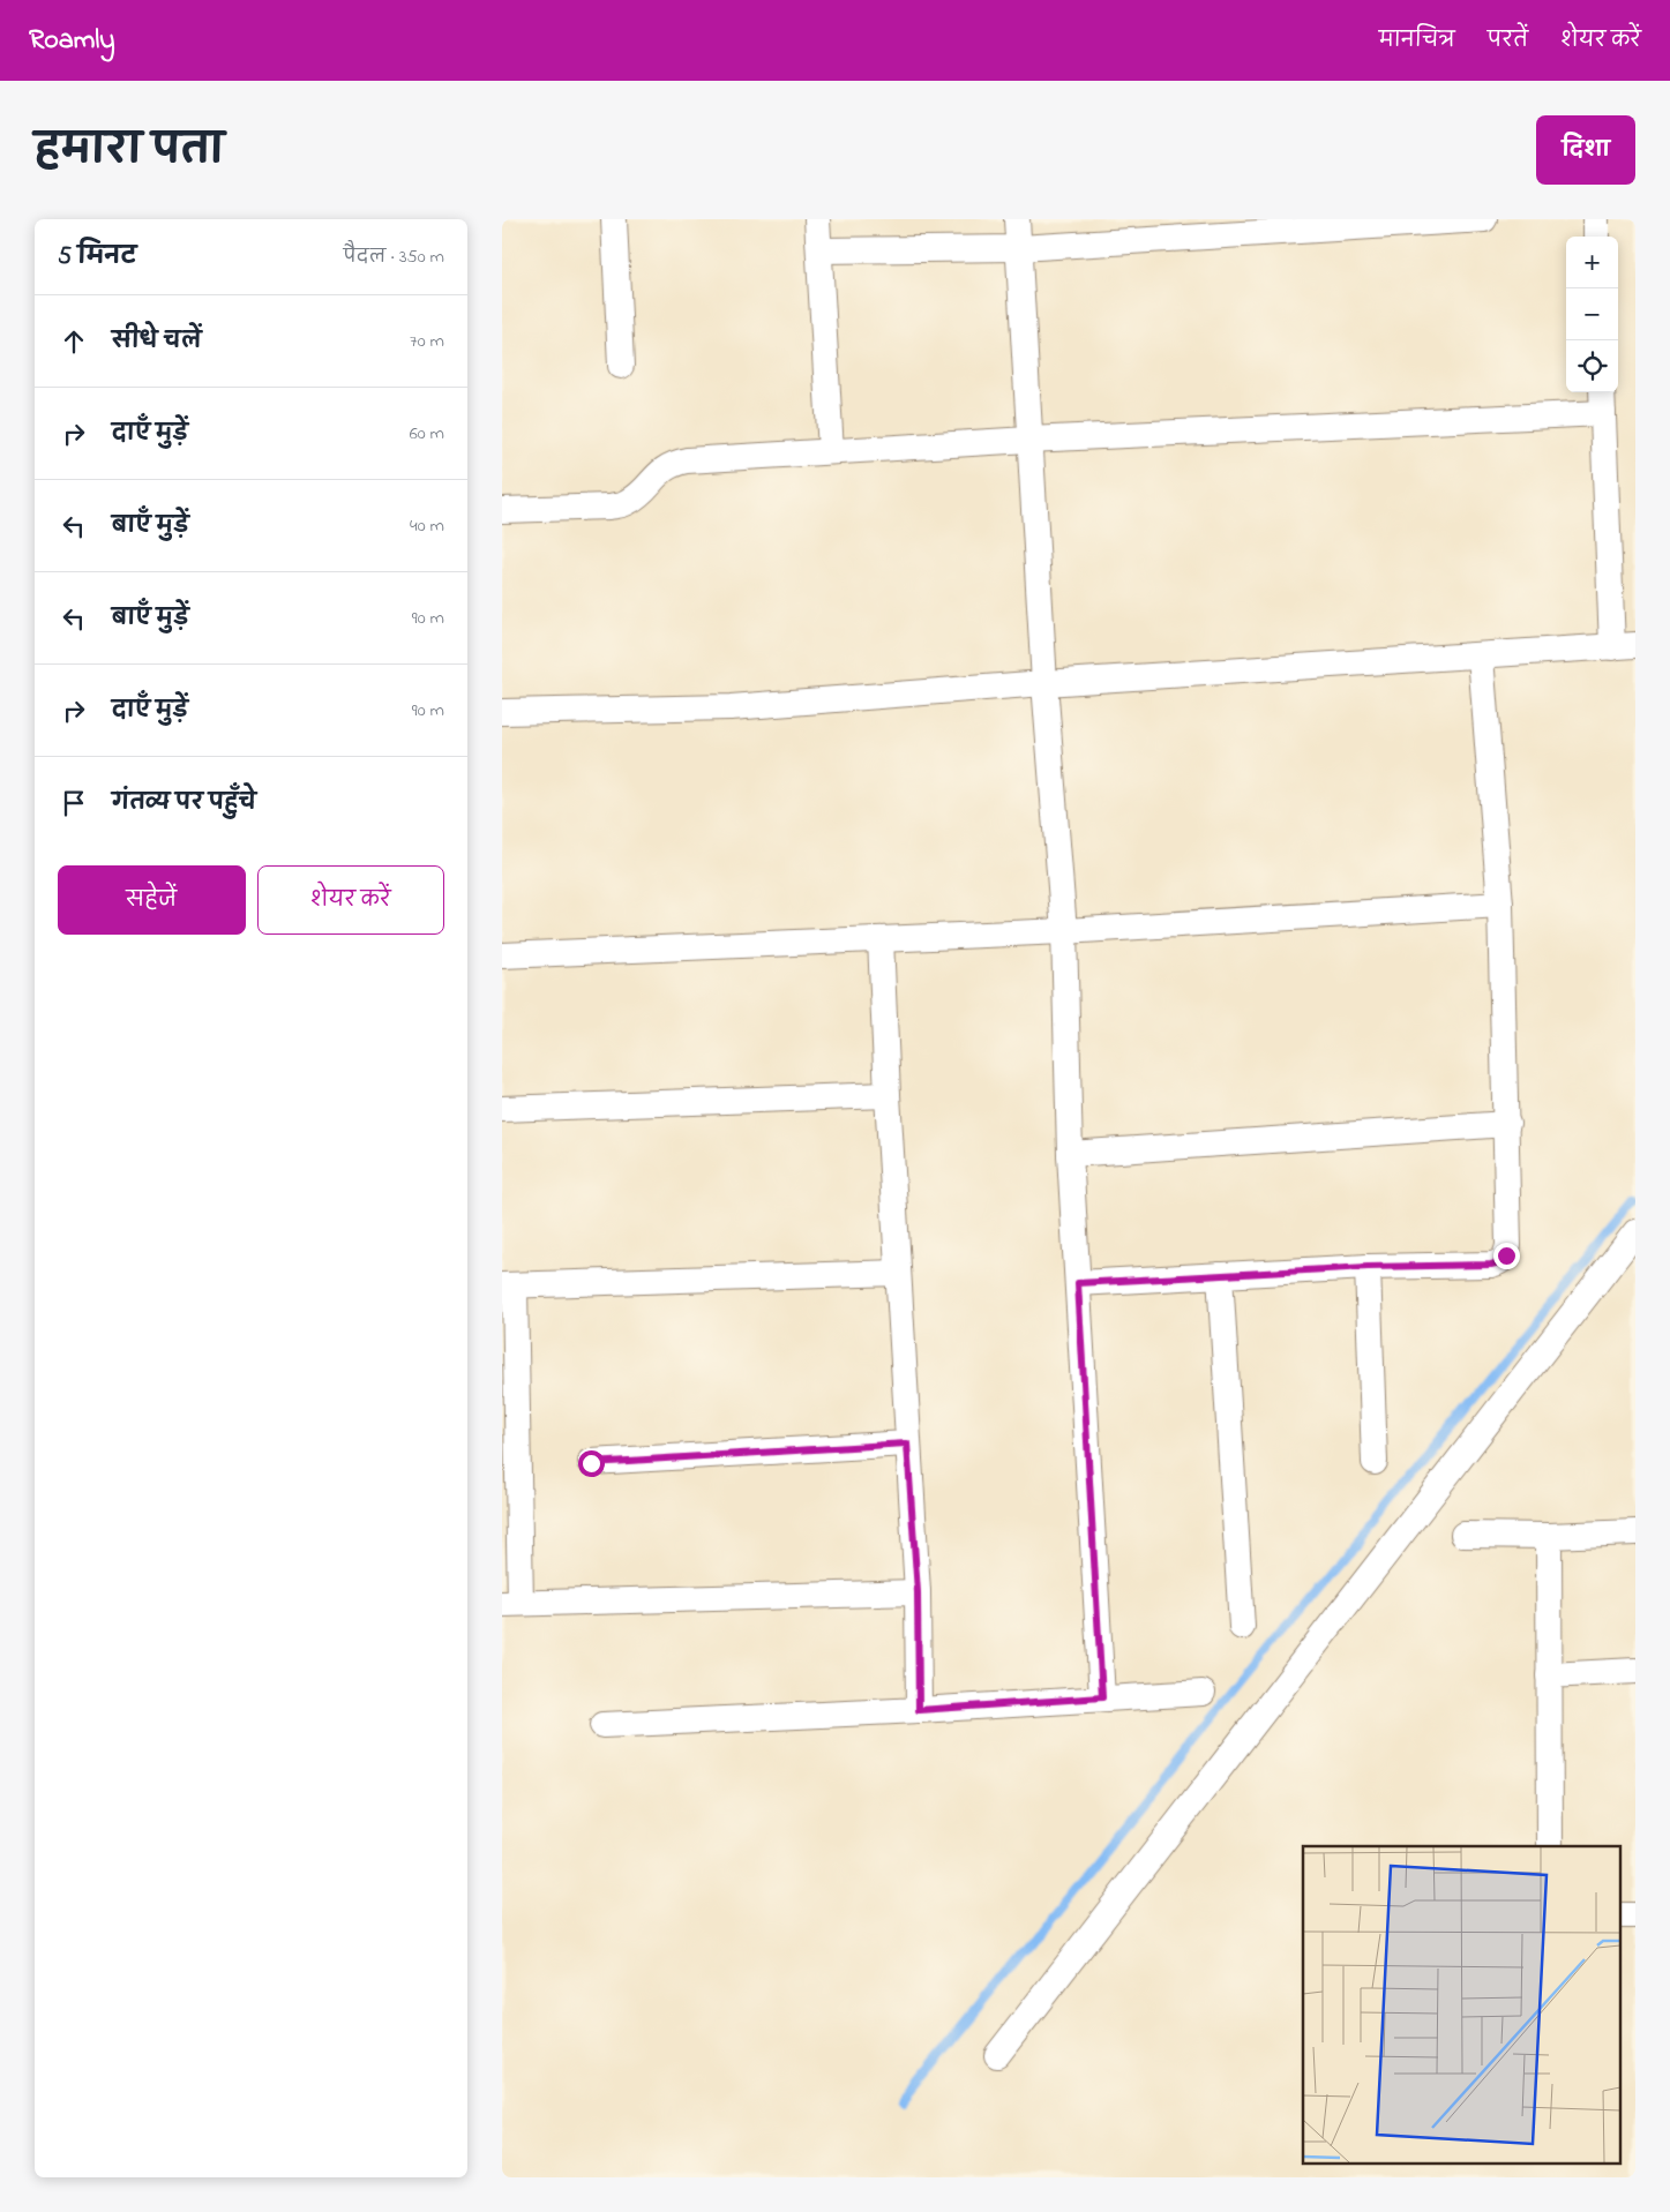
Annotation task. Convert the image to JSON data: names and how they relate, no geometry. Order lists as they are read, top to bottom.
{
  "page": {
    "header": "Roamly",
    "nav": ["मानचित्र", "परतें", "शेयर करें"],
    "title": "हमारा पता",
    "buttons": [
      "दिशा",
      ["सहेजें", "शेयर करें"]
    ],
    "heading": ["5 मिनट", "पैदल · 350 m"],
    "map_buttons": ["+", "−"],
    "list": [
      ["सीधे चलें", "70 m"],
      ["दाएँ मुड़ें", "60 m"],
      ["बाएँ मुड़ें", "40 m"],
      ["बाएँ मुड़ें", "90 m"],
      ["दाएँ मुड़ें", "90 m"],
      "गंतव्य पर पहुँचे"
    ]
  }
}
